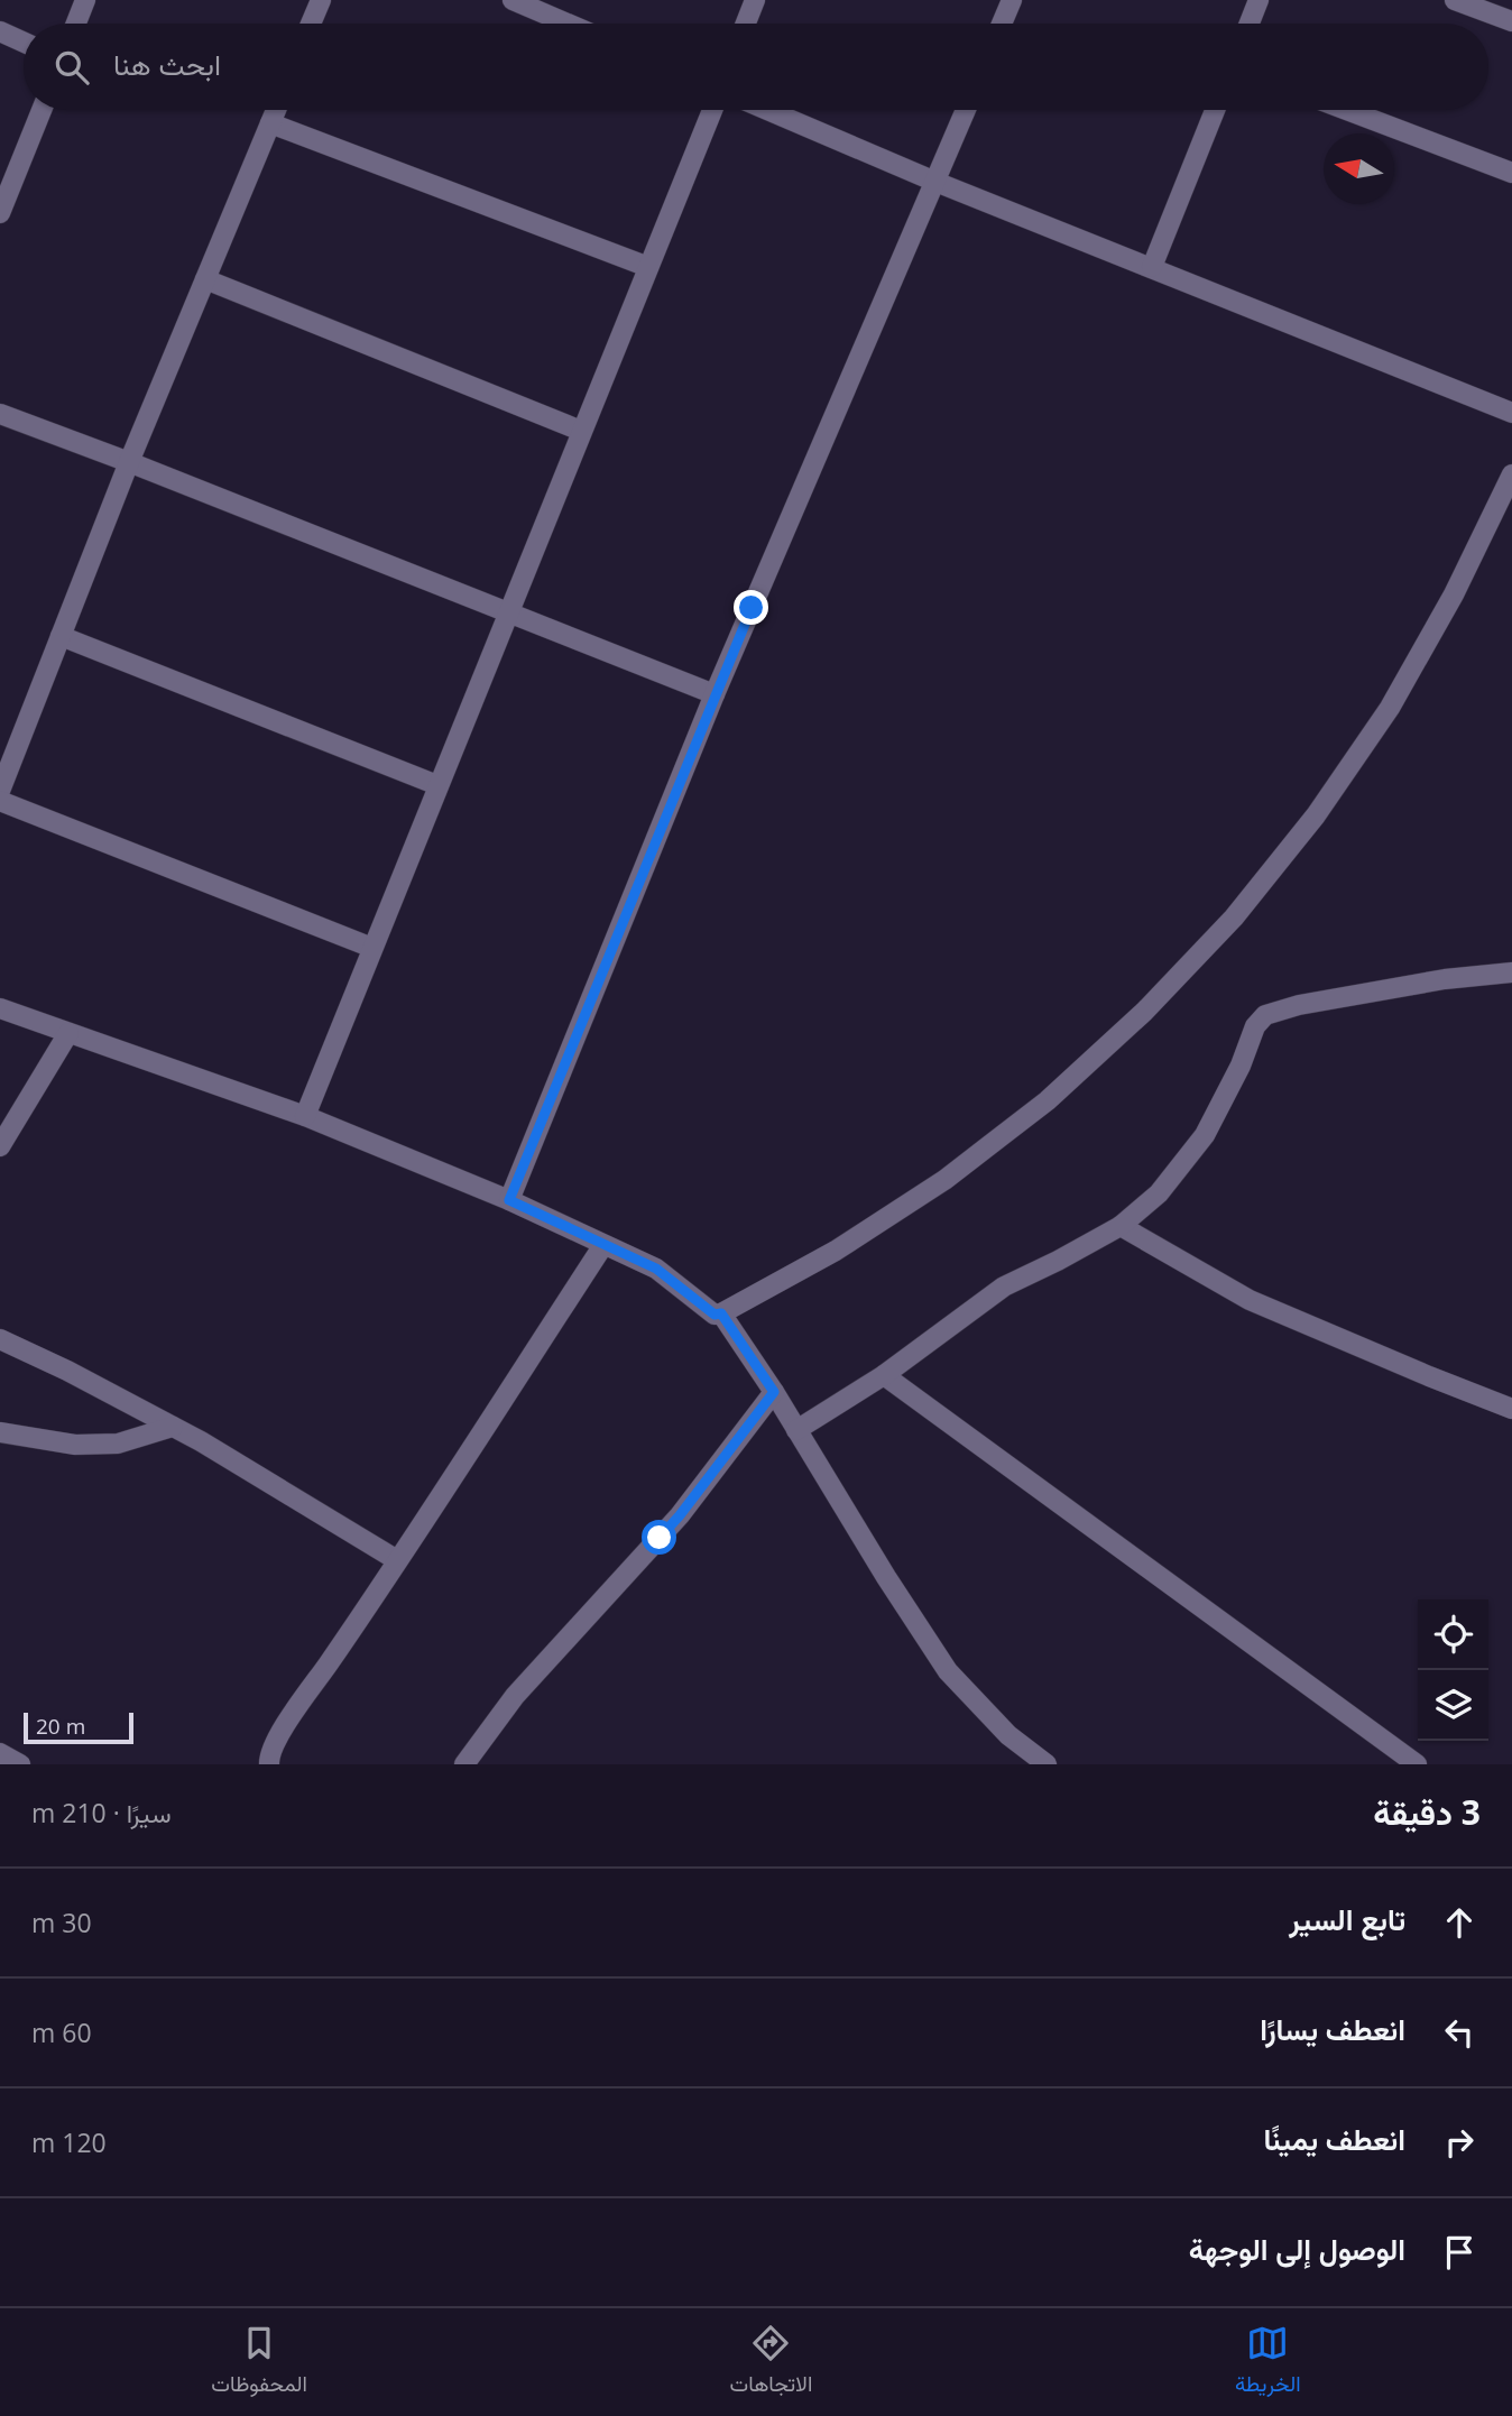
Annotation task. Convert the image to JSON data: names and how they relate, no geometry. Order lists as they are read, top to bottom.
{
  "scale_bar": "20 m",
  "north": "left",
  "page": {
    "search": "ابحث هنا",
    "scale": "20 m",
    "heading": ["3 دقيقة", "سيرًا · 210 m"],
    "list": [
      ["تابع السير", "30 m"],
      ["انعطف يسارًا", "60 m"],
      ["انعطف يمينًا", "120 m"],
      "الوصول إلى الوجهة"
    ],
    "nav": ["الخريطة", "الاتجاهات", "المحفوظات"]
  }
}
